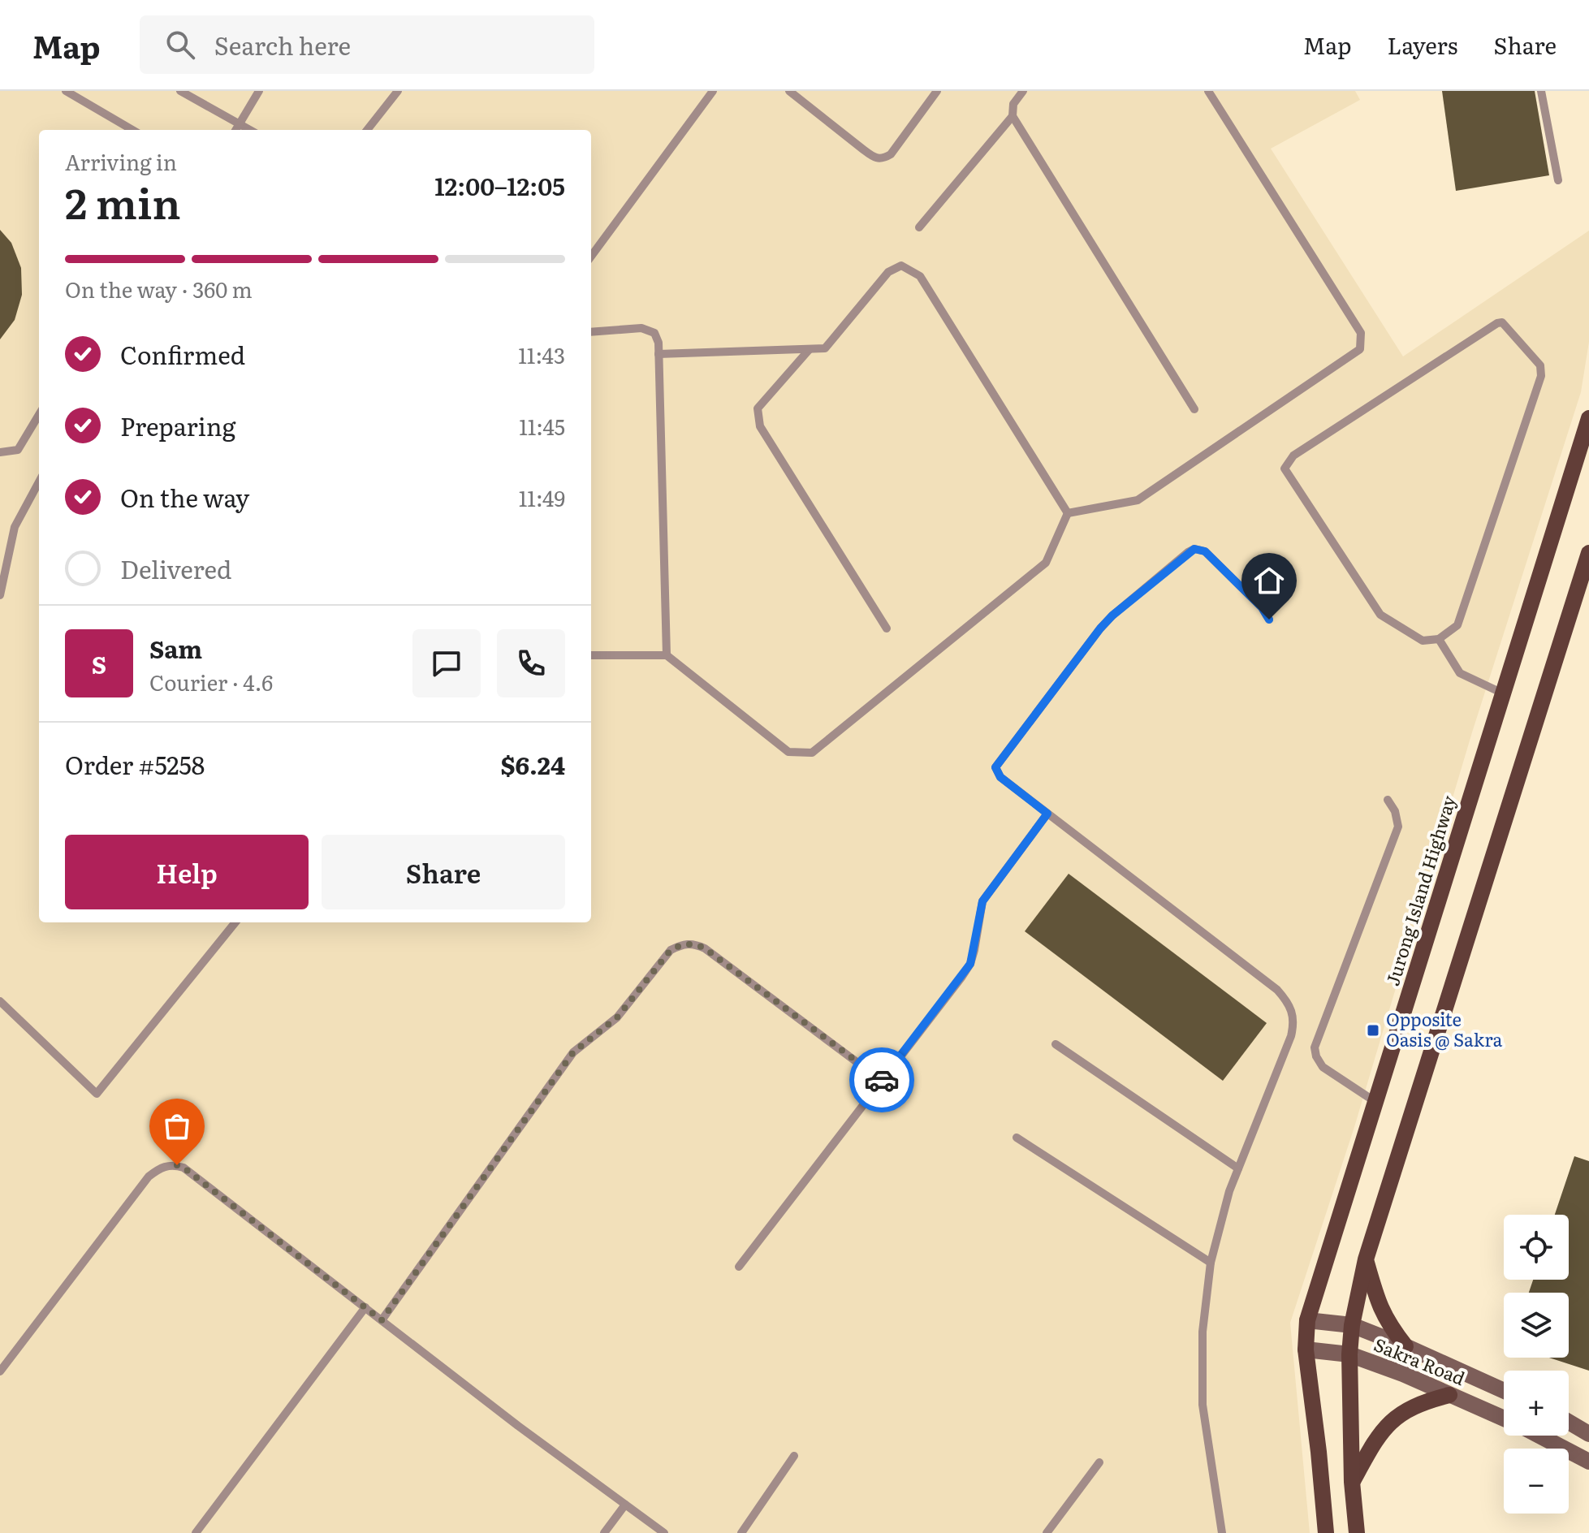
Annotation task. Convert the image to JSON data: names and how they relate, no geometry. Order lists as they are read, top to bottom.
{
  "streets": {
    "main road": ["Jurong Island Highway"],
    "street": ["Sakra Road"]
  },
  "crossings": [
    ["Jurong Island Highway", "Sakra Road"]
  ],
  "places": {
    "transit": ["Opposite Oasis @ Sakra"]
  },
  "page": {
    "header": "Map",
    "search": "Search here",
    "nav": ["Map", "Layers", "Share"],
    "heading": ["2 min", "Arriving in", "12:00–12:05"],
    "panel": [
      "Sam",
      "Courier · 4.6",
      "Order #5258",
      "$6.24"
    ],
    "bar": "On the way · 360 m",
    "list": [
      ["Confirmed", "11:43"],
      ["Preparing", "11:45"],
      ["On the way", "11:49"],
      "Delivered"
    ],
    "round": "S",
    "buttons": ["Help", "Share"],
    "map_buttons": ["+", "−"]
  }
}
